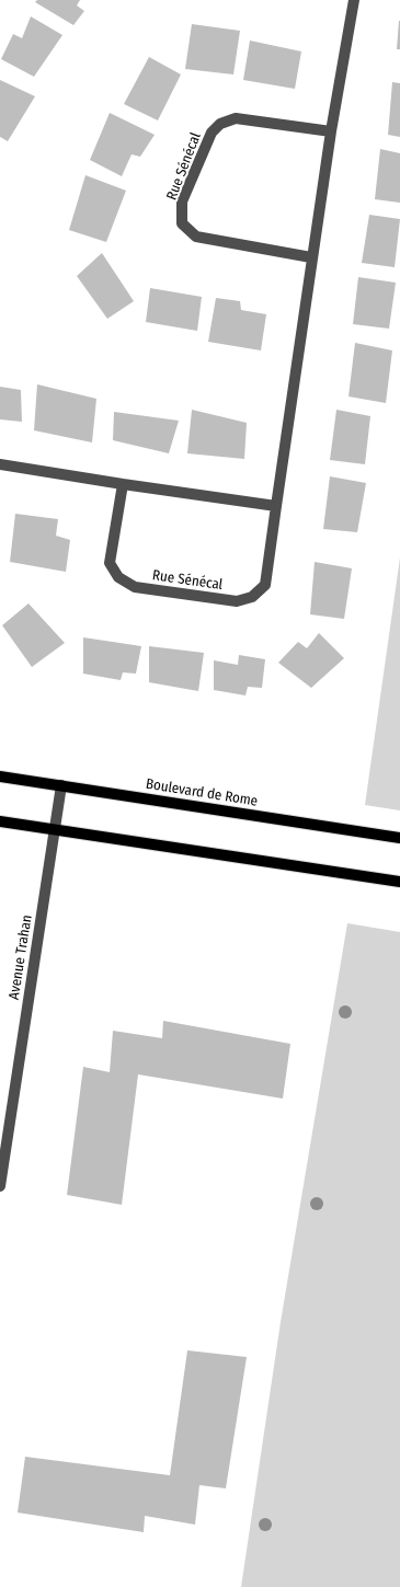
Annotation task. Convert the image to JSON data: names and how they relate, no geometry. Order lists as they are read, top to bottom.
{
  "streets": {
    "main road": ["Boulevard de Rome"],
    "street": ["Rue Sénécal", "Avenue Trahan"]
  },
  "crossings": [
    ["Boulevard de Rome", "Avenue Trahan"]
  ]
}
